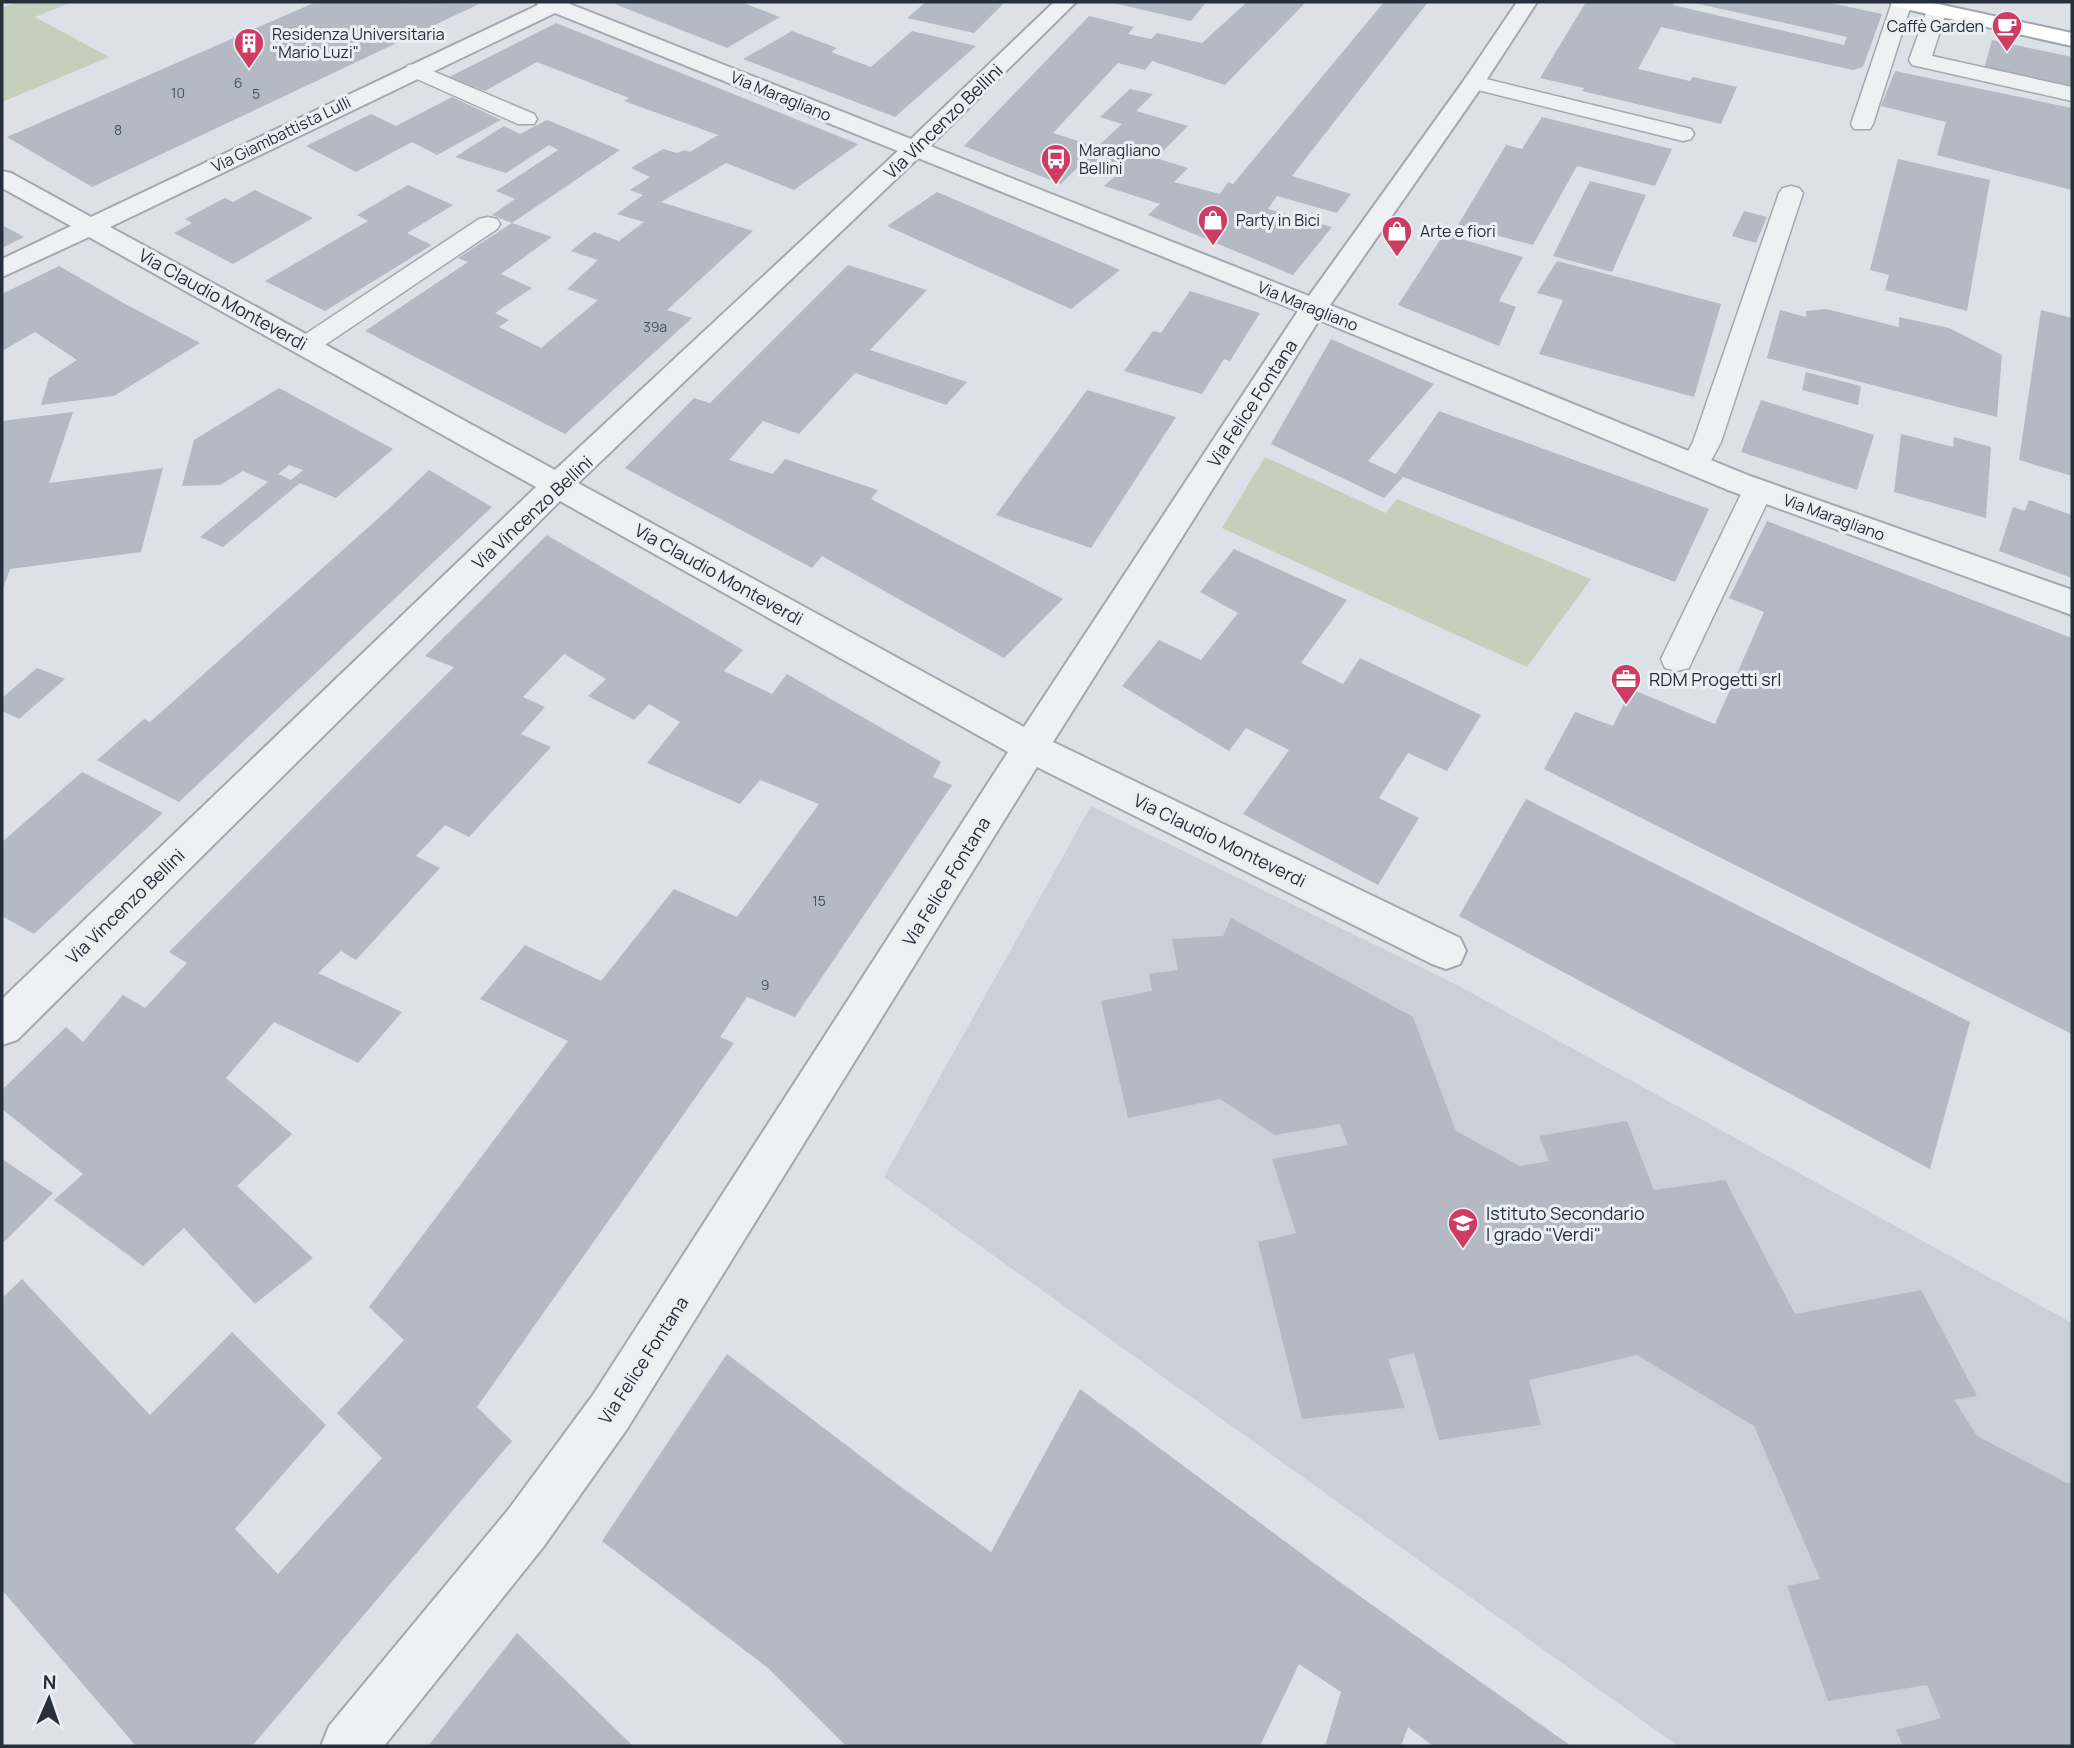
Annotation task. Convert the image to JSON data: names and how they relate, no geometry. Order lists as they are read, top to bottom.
{
  "streets": {
    "street": [
      "Via Maragliano",
      "Via Vincenzo Bellini",
      "Via Giambattista Lulli",
      "Via Claudio Monteverdi",
      "Via Felice Fontana"
    ]
  },
  "crossings": [
    ["Via Maragliano", "Via Vincenzo Bellini"],
    ["Via Maragliano", "Via Giambattista Lulli"],
    ["Via Maragliano", "Via Felice Fontana"],
    ["Via Vincenzo Bellini", "Via Claudio Monteverdi"],
    ["Via Giambattista Lulli", "Via Claudio Monteverdi"],
    ["Via Claudio Monteverdi", "Via Felice Fontana"]
  ],
  "places": {
    "cafe": ["Caffè Garden"],
    "building": ["Residenza Universitaria \"Mario Luzi\""],
    "bus stop": ["Maragliano Bellini"],
    "shop": ["Party in Bici", "Arte e fiori"],
    "office": ["RDM Progetti srl"],
    "school or university": ["Istituto Secondario I grado \"Verdi\""]
  },
  "house_numbers": [
    "6",
    "10",
    "5",
    "8",
    "39a",
    "15",
    "9"
  ],
  "north": "top"
}
